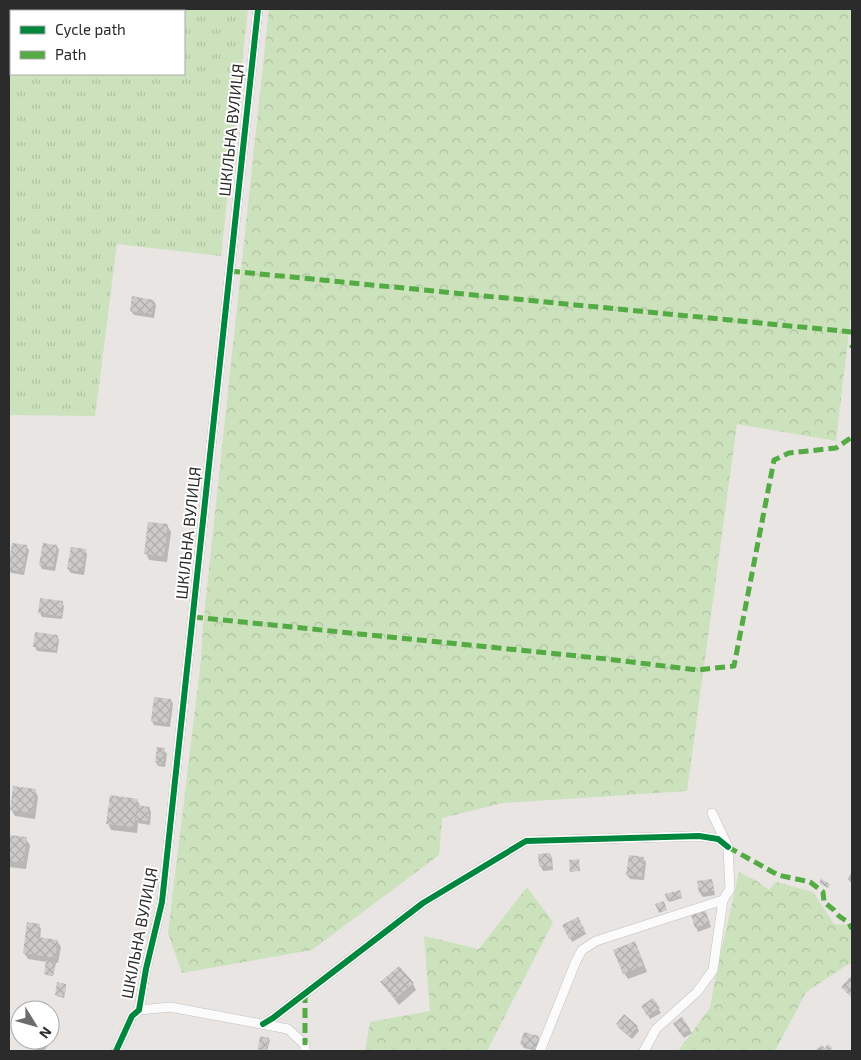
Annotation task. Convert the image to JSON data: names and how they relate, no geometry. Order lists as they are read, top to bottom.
{
  "streets": {
    "street": ["ШКІЛЬНА ВУЛИЦЯ"]
  },
  "legend": ["Cycle path", "Path"],
  "north": "bottom right"
}
